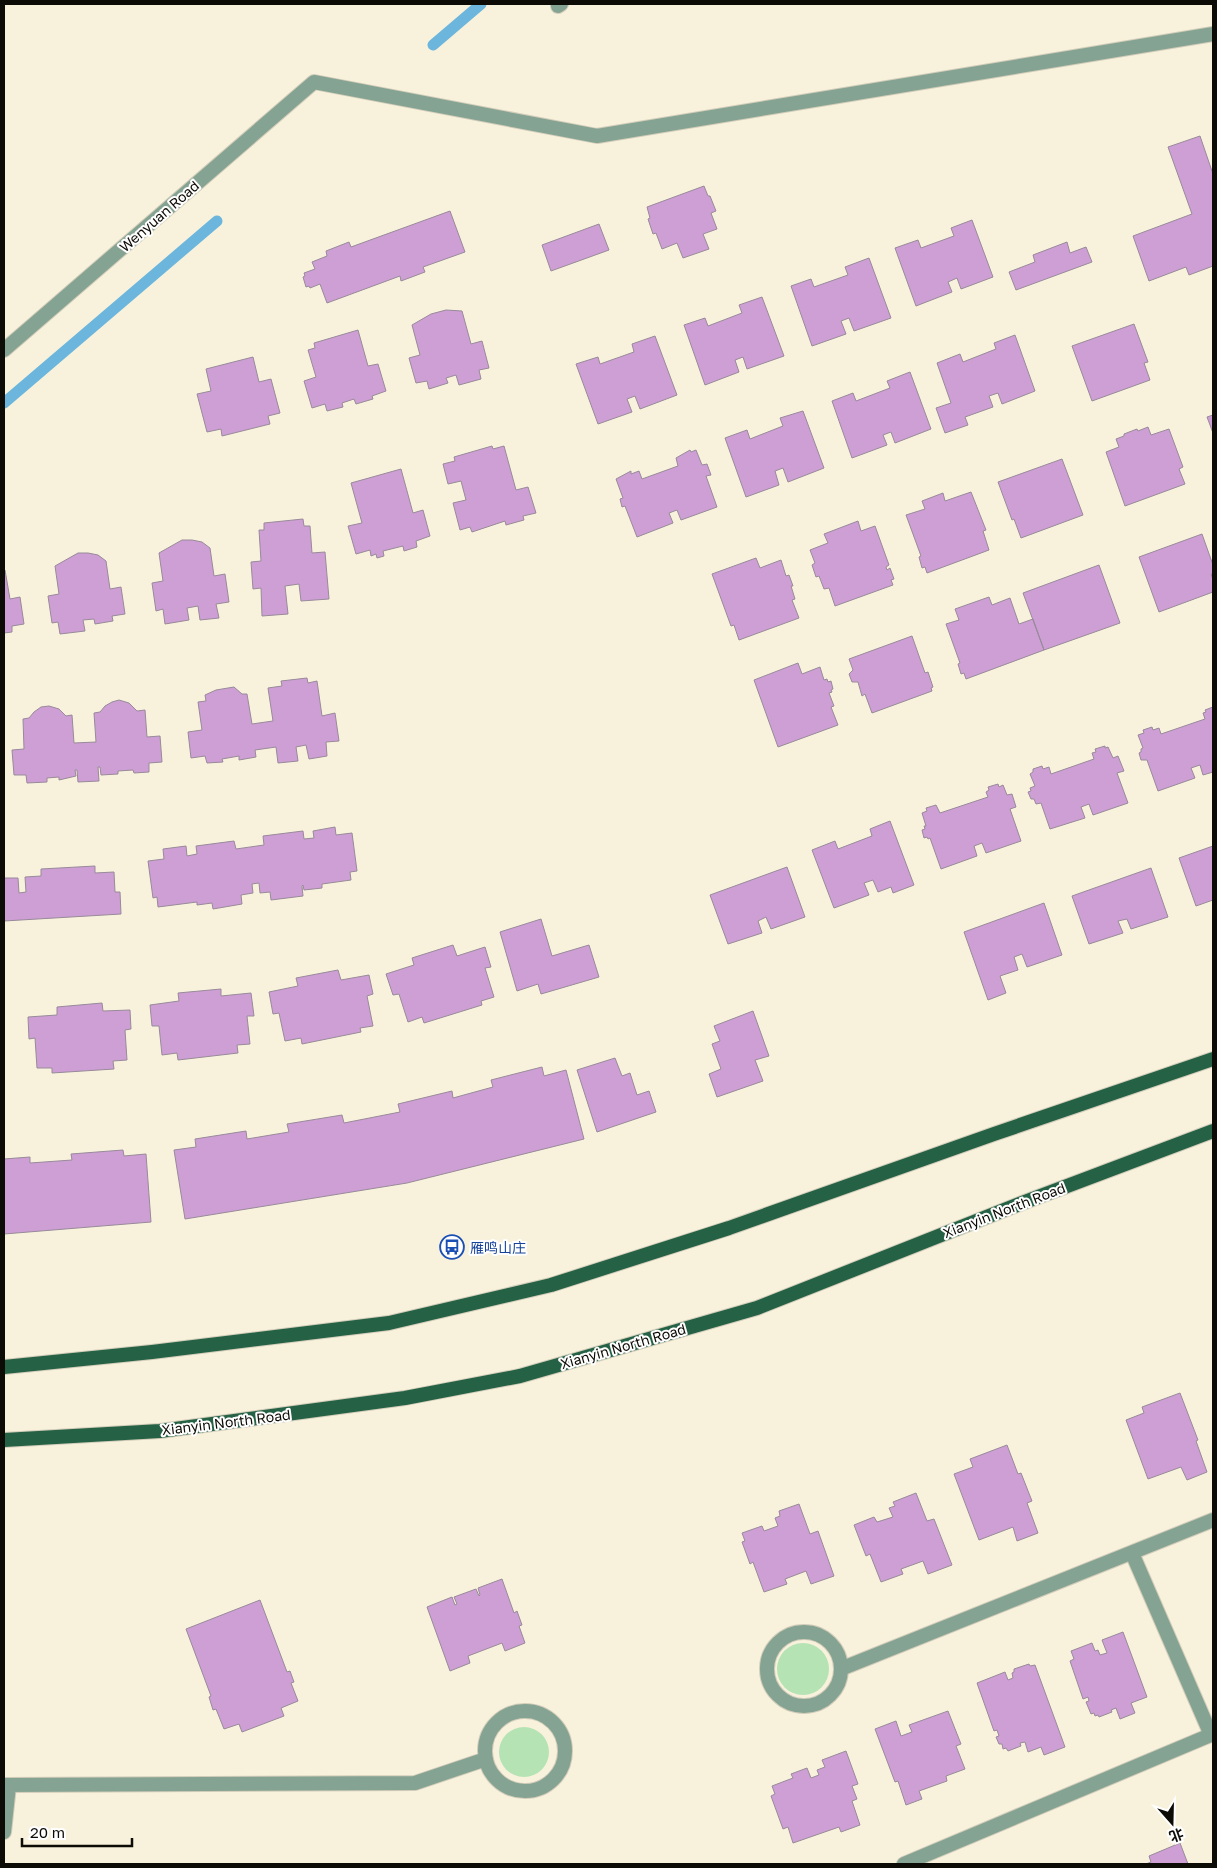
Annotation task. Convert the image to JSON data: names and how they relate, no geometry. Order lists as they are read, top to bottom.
{
  "streets": {
    "main road": ["Xianyin North Road"],
    "street": ["Wenyuan Road"]
  },
  "places": {
    "bus stop": ["雁鸣山庄"]
  },
  "scale_bar": "20 m",
  "north": "bottom"
}
